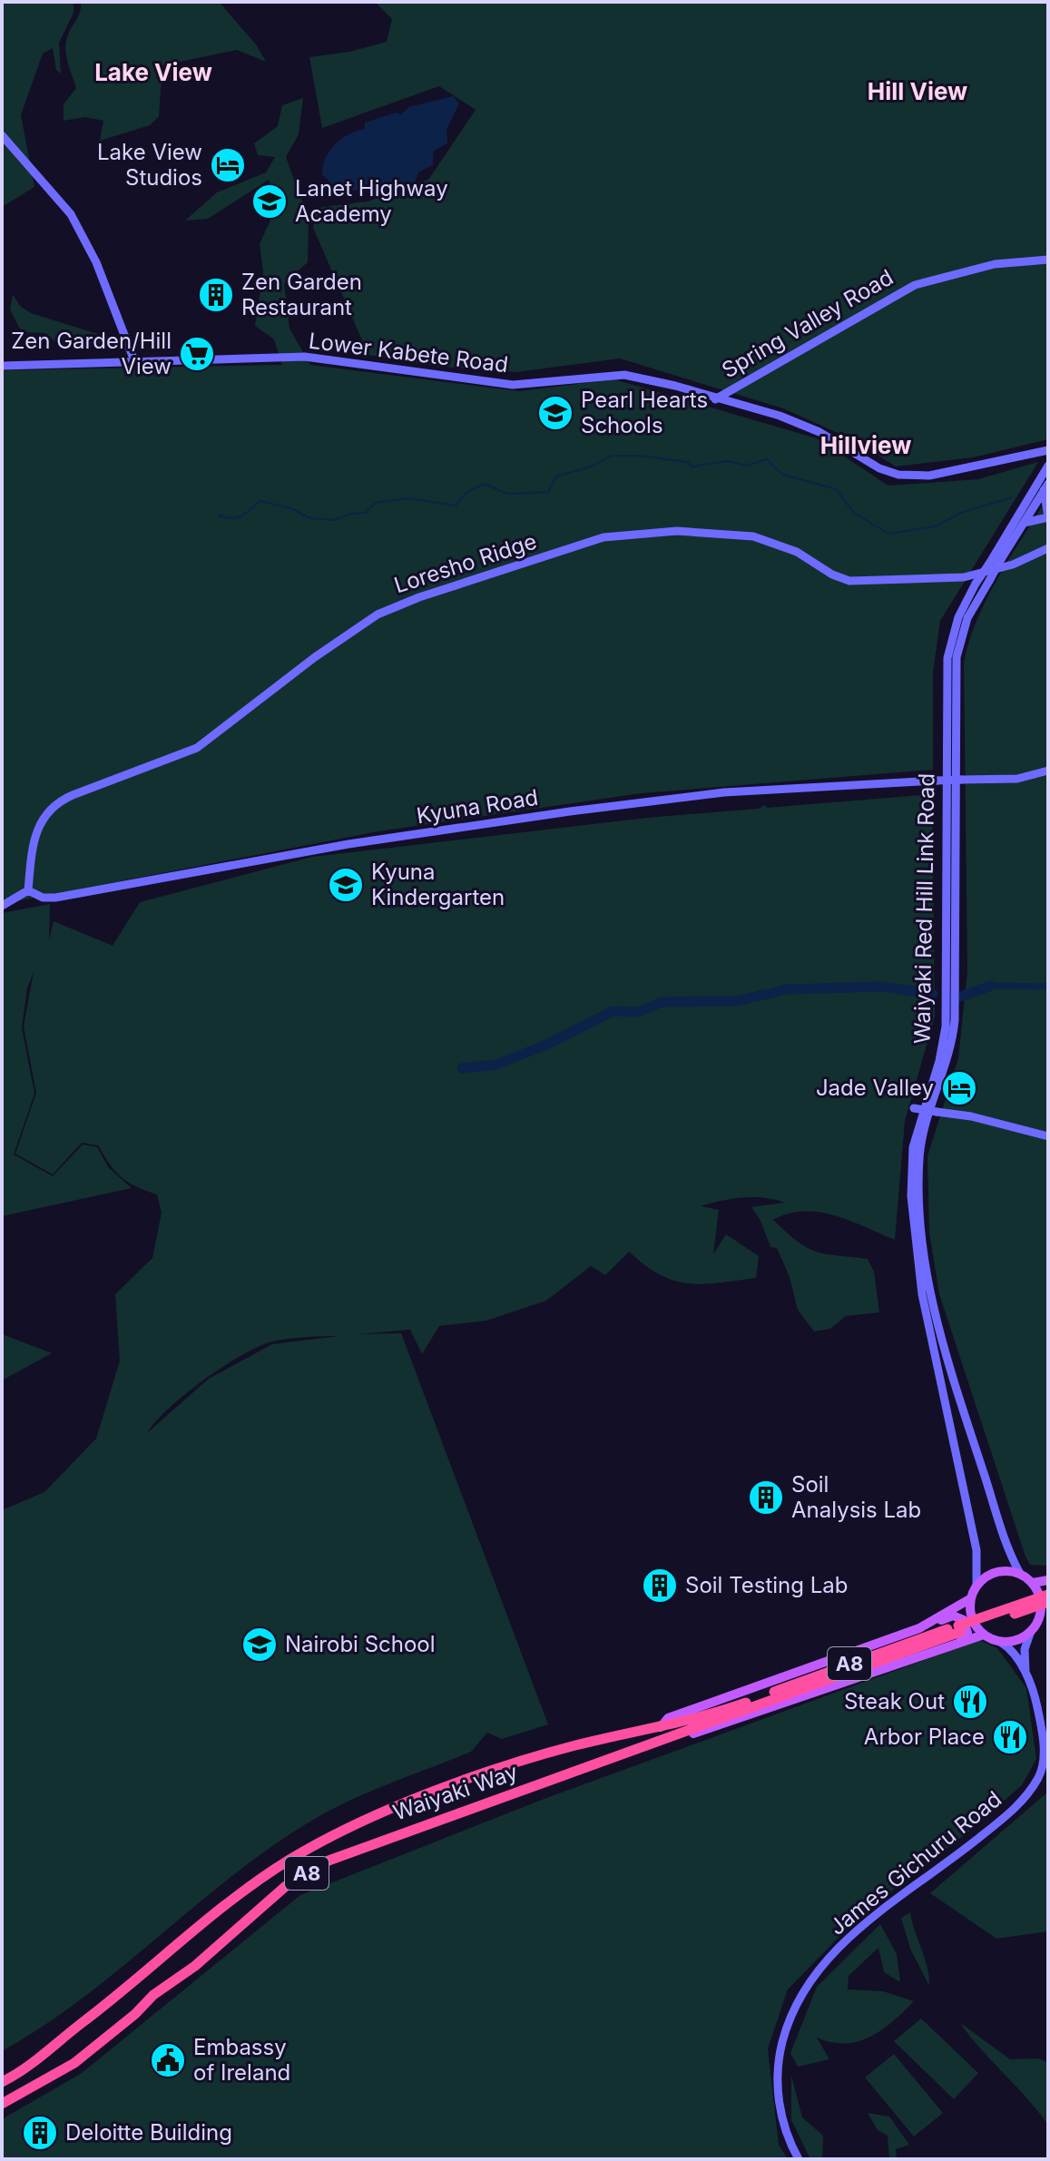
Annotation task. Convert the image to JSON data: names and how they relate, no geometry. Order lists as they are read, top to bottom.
{
  "streets": {
    "highway": ["A8", "Waiyaki Way"],
    "main road": [
      "Spring Valley Road",
      "Lower Kabete Road",
      "Loresho Ridge",
      "Kyuna Road",
      "Waiyaki Red Hill Link Road",
      "James Gichuru Road"
    ]
  },
  "crossings": [
    ["Spring Valley Road", "Lower Kabete Road"],
    ["Loresho Ridge", "Kyuna Road"],
    ["Waiyaki Red Hill Link Road", "Waiyaki Way"],
    ["A8", "Waiyaki Way"]
  ],
  "districts": ["Lake View", "Hill View", "Hillview"],
  "places": {
    "hotel": ["Lake View Studios", "Jade Valley"],
    "school or university": [
      "Lanet Highway Academy",
      "Pearl Hearts Schools",
      "Kyuna Kindergarten",
      "Nairobi School"
    ],
    "building": [
      "Zen Garden Restaurant",
      "Soil Analysis Lab",
      "Soil Testing Lab",
      "Deloitte Building"
    ],
    "supermarket": ["Zen Garden/Hill View"],
    "restaurant": ["Steak Out", "Arbor Place"],
    "public building": ["Embassy of Ireland"]
  }
}
